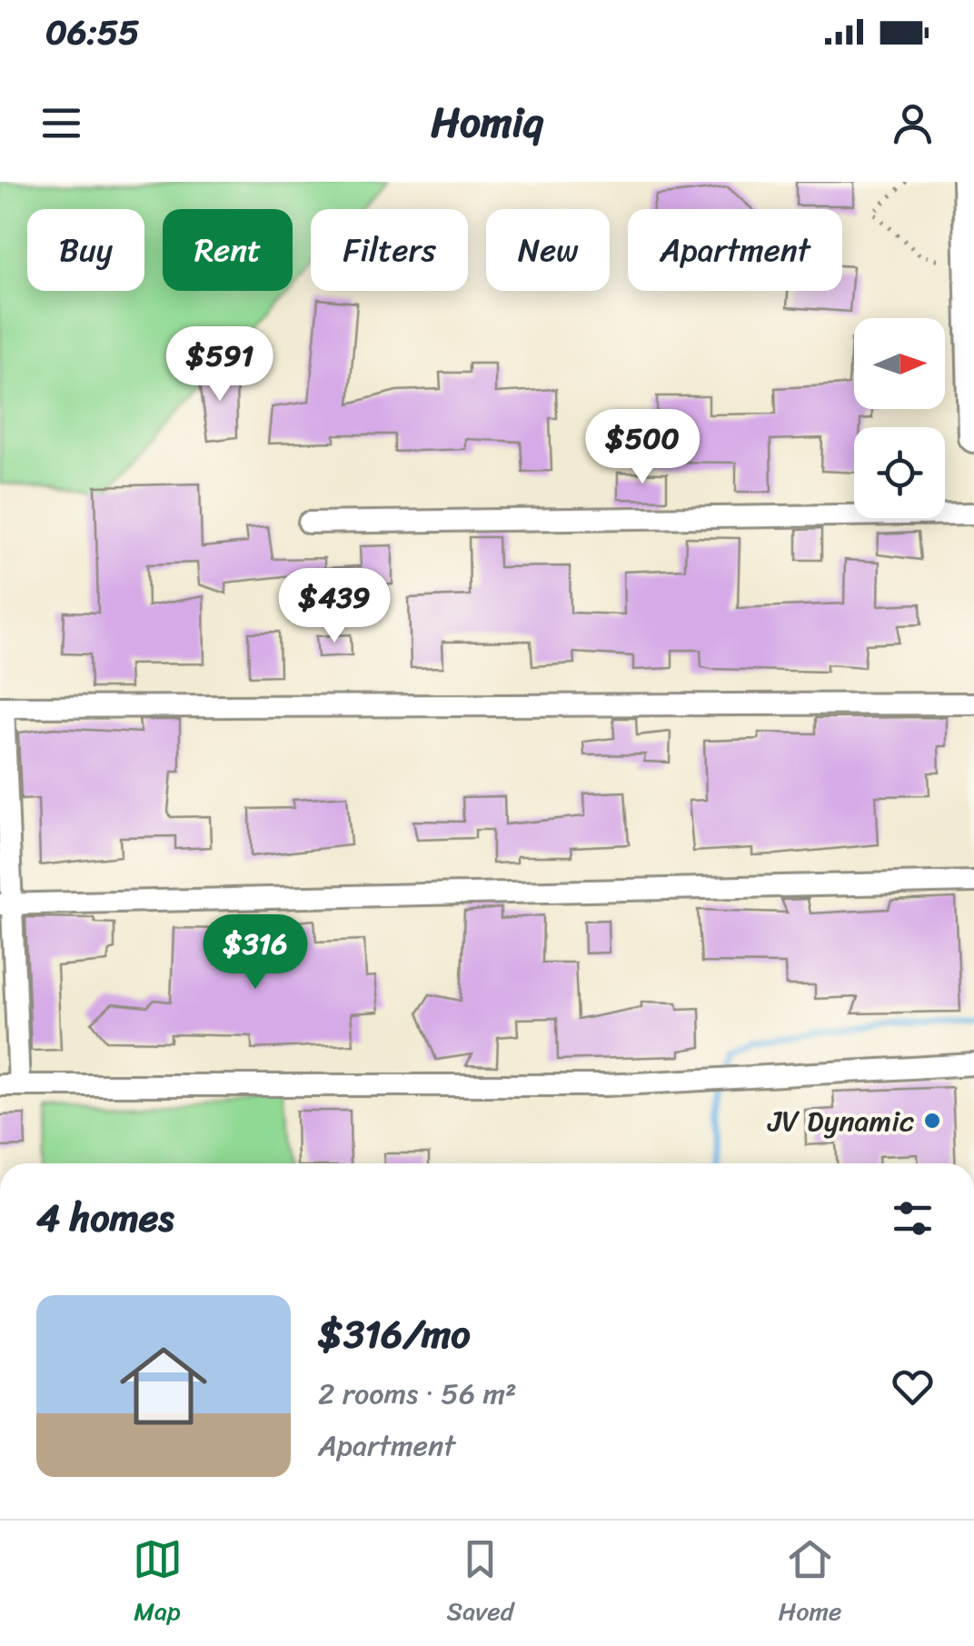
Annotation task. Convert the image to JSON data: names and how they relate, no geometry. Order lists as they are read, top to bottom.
{
  "places": ["JV Dynamic"],
  "north": "right",
  "page": {
    "status": "06:55",
    "header": "Homiq",
    "chip": [
      "Buy",
      "Rent",
      "Filters",
      "New",
      "Apartment"
    ],
    "price": [
      "$591",
      "$500",
      "$439",
      "$316"
    ],
    "heading": "4 homes",
    "list": [
      {
        "name": "$316/mo",
        "note": "2 rooms · 56 m² · Apartment"
      }
    ],
    "tabs": ["Map", "Saved", "Home"]
  }
}
